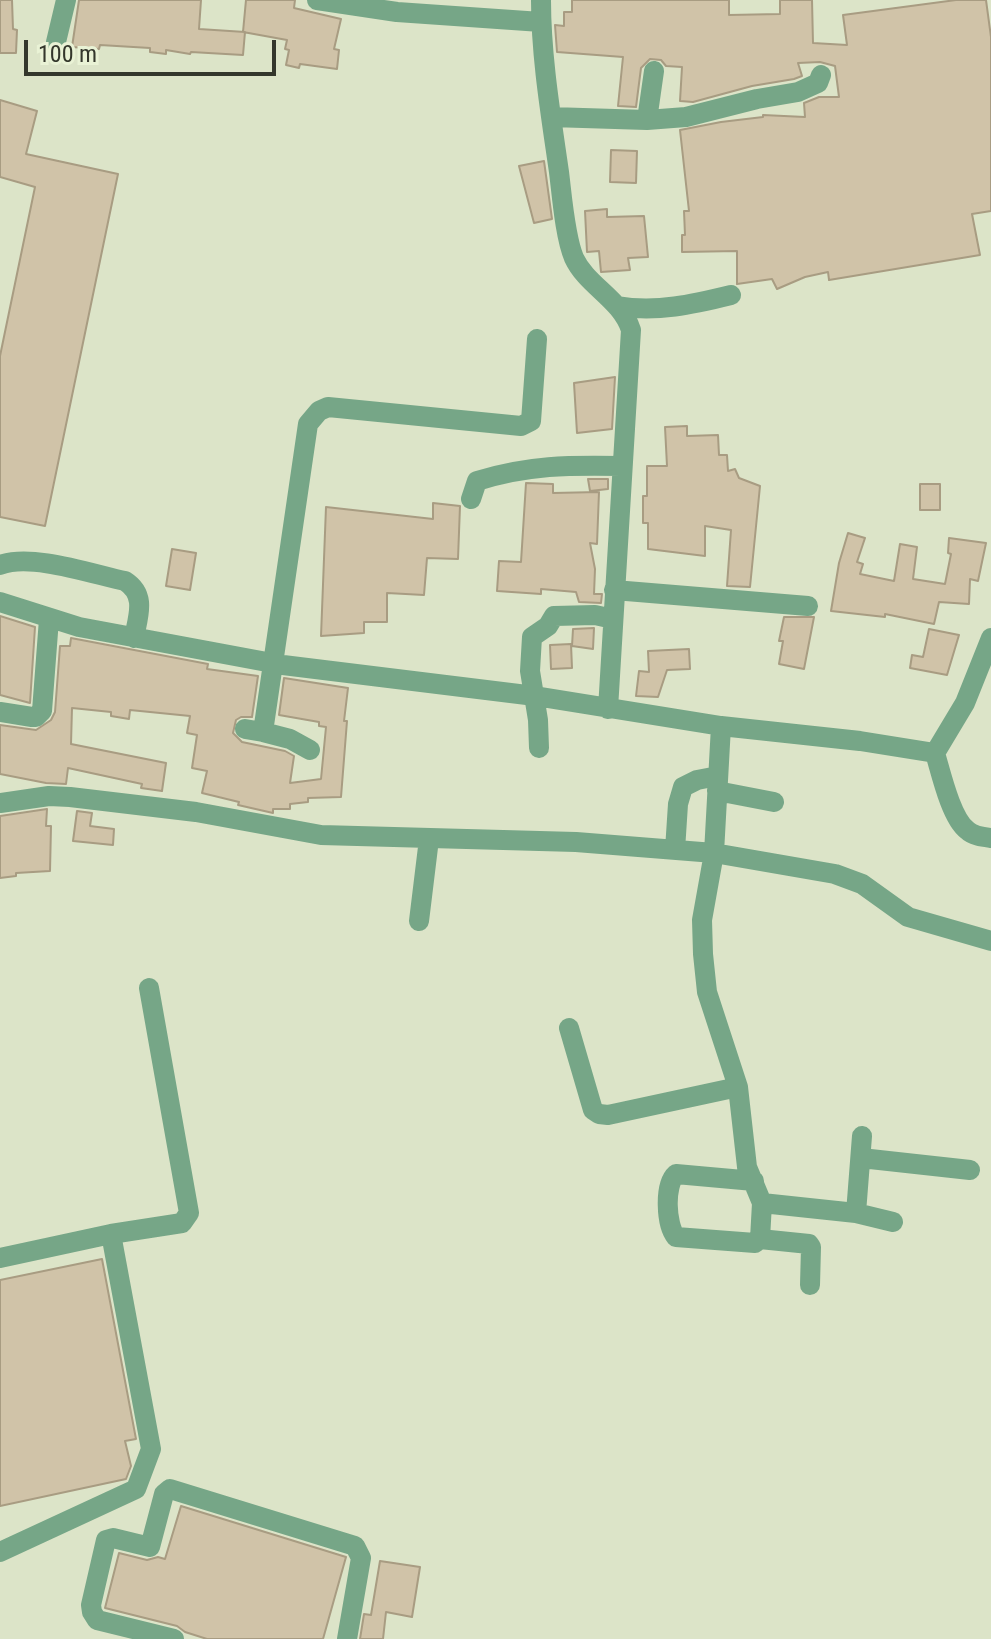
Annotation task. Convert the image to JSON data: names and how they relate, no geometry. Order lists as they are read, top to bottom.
{
  "scale_bar": "100 m"
}
